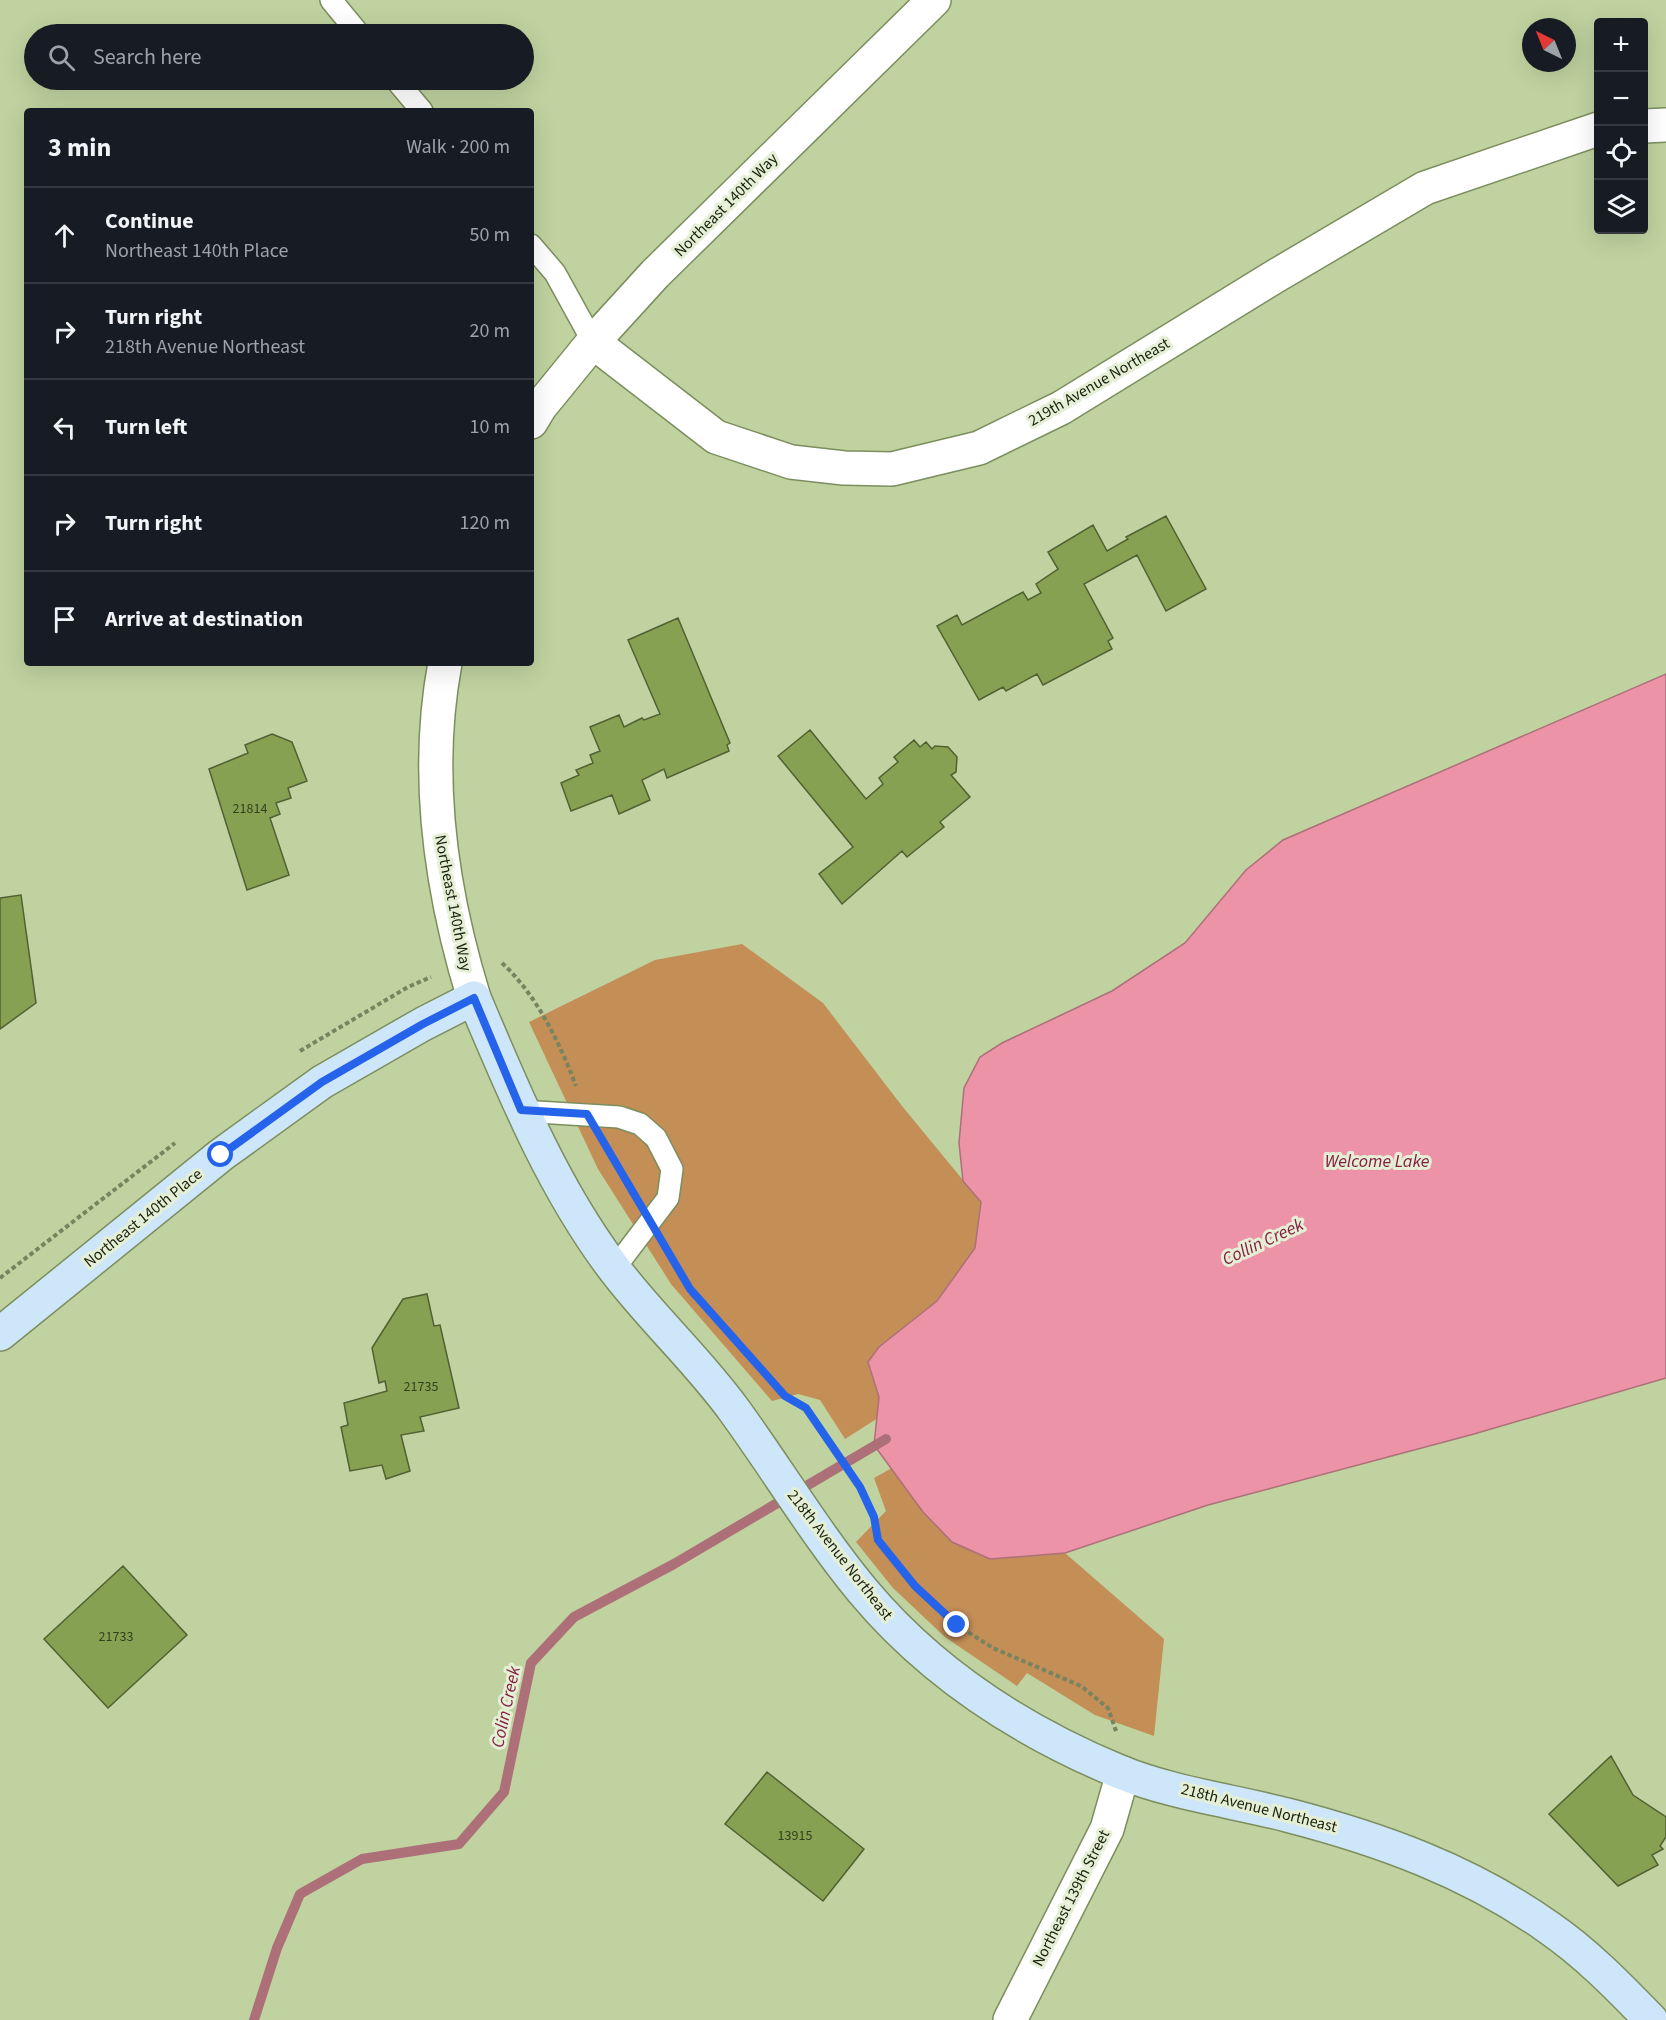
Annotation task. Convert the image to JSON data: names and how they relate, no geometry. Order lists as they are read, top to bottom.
{
  "streets": {
    "street": [
      "Northeast 140th Way",
      "219th Avenue Northeast",
      "Northeast 140th Place",
      "218th Avenue Northeast",
      "Northeast 139th Street"
    ]
  },
  "crossings": [
    ["Northeast 140th Way", "219th Avenue Northeast"],
    ["Northeast 140th Way", "Northeast 140th Place"],
    ["Northeast 140th Way", "218th Avenue Northeast"],
    ["Northeast 140th Place", "218th Avenue Northeast"],
    ["218th Avenue Northeast", "Northeast 139th Street"]
  ],
  "water": ["Welcome Lake", "Collin Creek", "Colin Creek"],
  "house_numbers": [
    "21814",
    "21735",
    "21733",
    "13915"
  ],
  "north": "top left",
  "page": {
    "map_buttons": ["+", "−"],
    "search": "Search here",
    "heading": ["3 min", "Walk · 200 m"],
    "list": [
      ["Continue", "Northeast 140th Place", "50 m"],
      ["Turn right", "218th Avenue Northeast", "20 m"],
      ["Turn left", "10 m"],
      ["Turn right", "120 m"],
      "Arrive at destination"
    ]
  }
}
